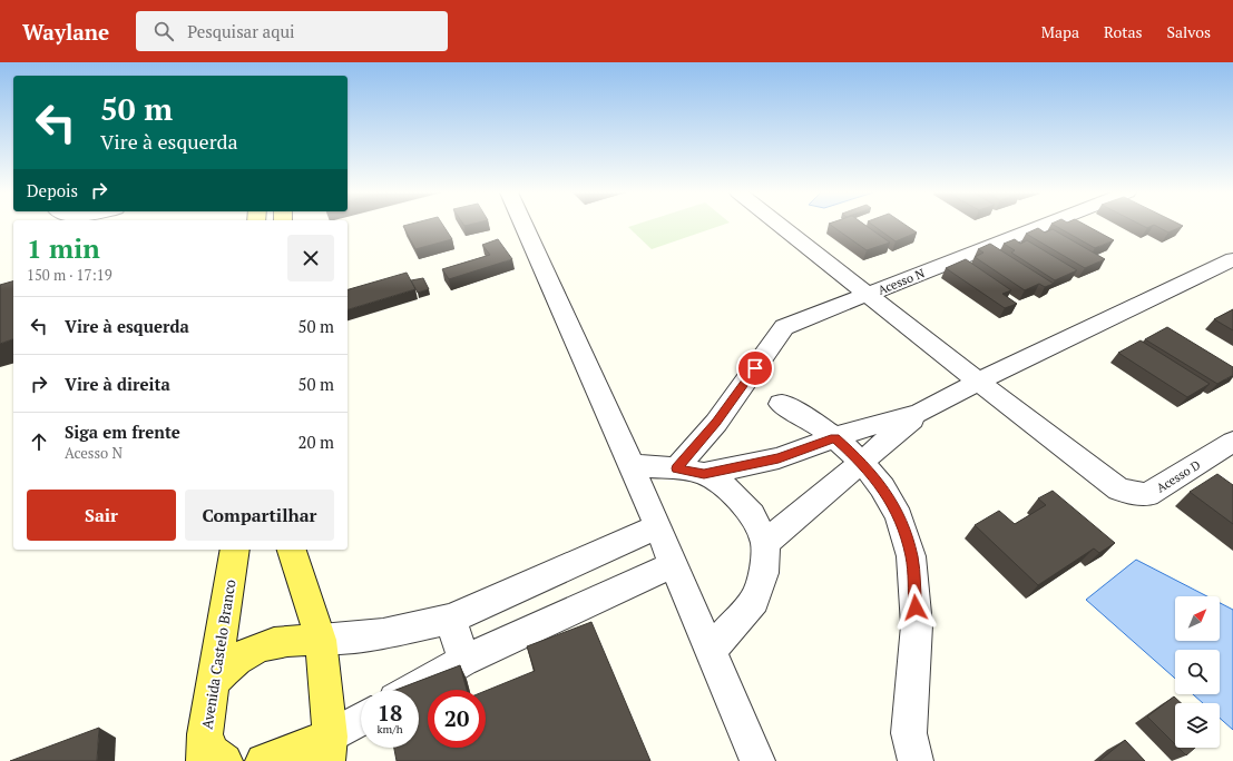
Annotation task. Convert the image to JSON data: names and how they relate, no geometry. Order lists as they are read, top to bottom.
{
  "streets": {
    "main road": ["Avenida Castelo Branco"],
    "street": ["Acesso N", "Acesso D"]
  },
  "north": "top right",
  "page": {
    "header": "Waylane",
    "search": "Pesquisar aqui",
    "nav": ["Mapa", "Rotas", "Salvos"],
    "turn": ["50 m", "Vire à esquerda"],
    "then": "Depois",
    "heading": ["1 min", "150 m · 17:19"],
    "list": [
      {
        "name": "Vire à esquerda",
        "value": "50 m"
      },
      {
        "name": "Vire à direita",
        "value": "50 m"
      },
      {
        "name": "Siga em frente",
        "note": "Acesso N",
        "value": "20 m"
      }
    ],
    "buttons": ["Sair", "Compartilhar"],
    "speed": "18 km/h",
    "limit": "20"
  }
}
